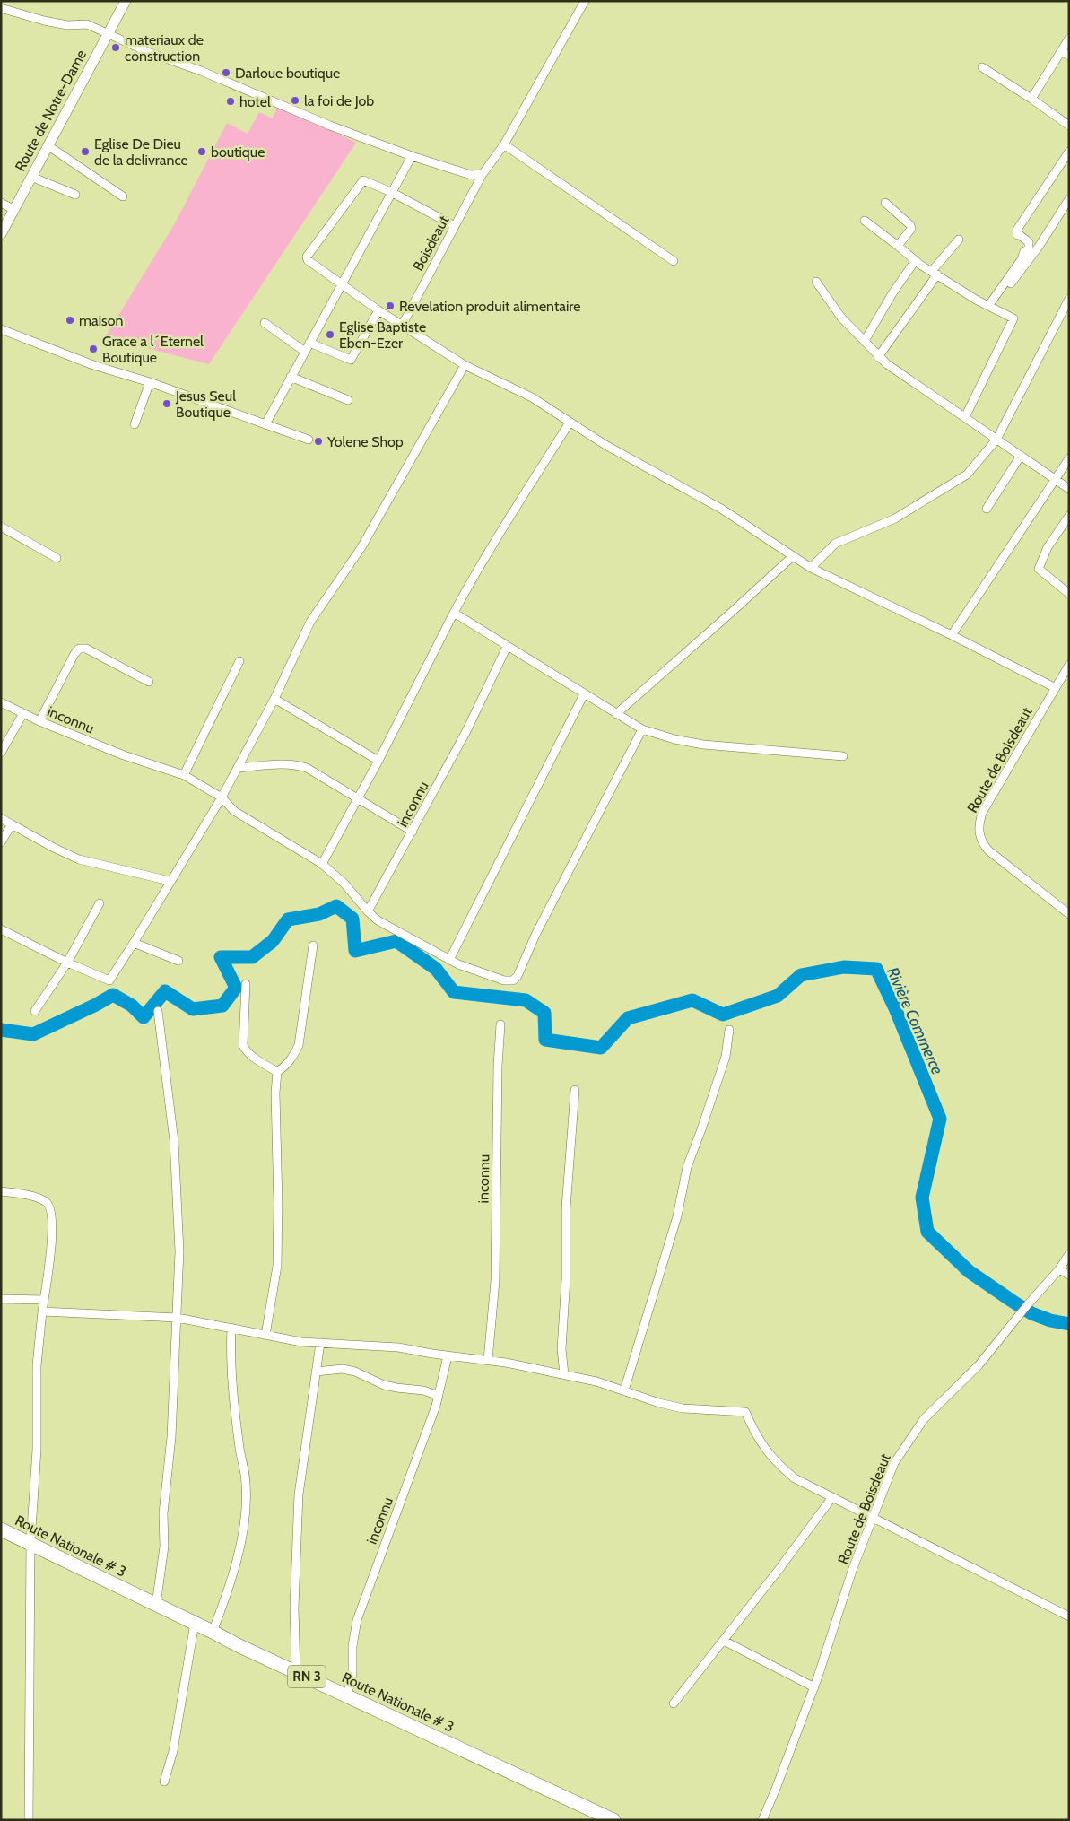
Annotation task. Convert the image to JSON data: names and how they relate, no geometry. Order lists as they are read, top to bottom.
{
  "streets": {
    "main road": ["Route Nationale # 3", "RN 3"],
    "street": [
      "Route de Notre-Dame",
      "Boisdeaut",
      "inconnu",
      "Route de Boisdeaut"
    ]
  },
  "crossings": [
    ["inconnu", "Route Nationale # 3"]
  ],
  "water": ["Rivière Commerce"],
  "places": [
    "materiaux de construction",
    "Darloue boutique",
    "la foi de Job",
    "hotel",
    "Eglise De Dieu de la delivrance",
    "boutique",
    "Revelation produit alimentaire",
    "maison",
    "Eglise Baptiste Eben-Ezer",
    "Grace a l´Eternel Boutique",
    "Jesus Seul Boutique",
    "Yolene Shop"
  ]
}
